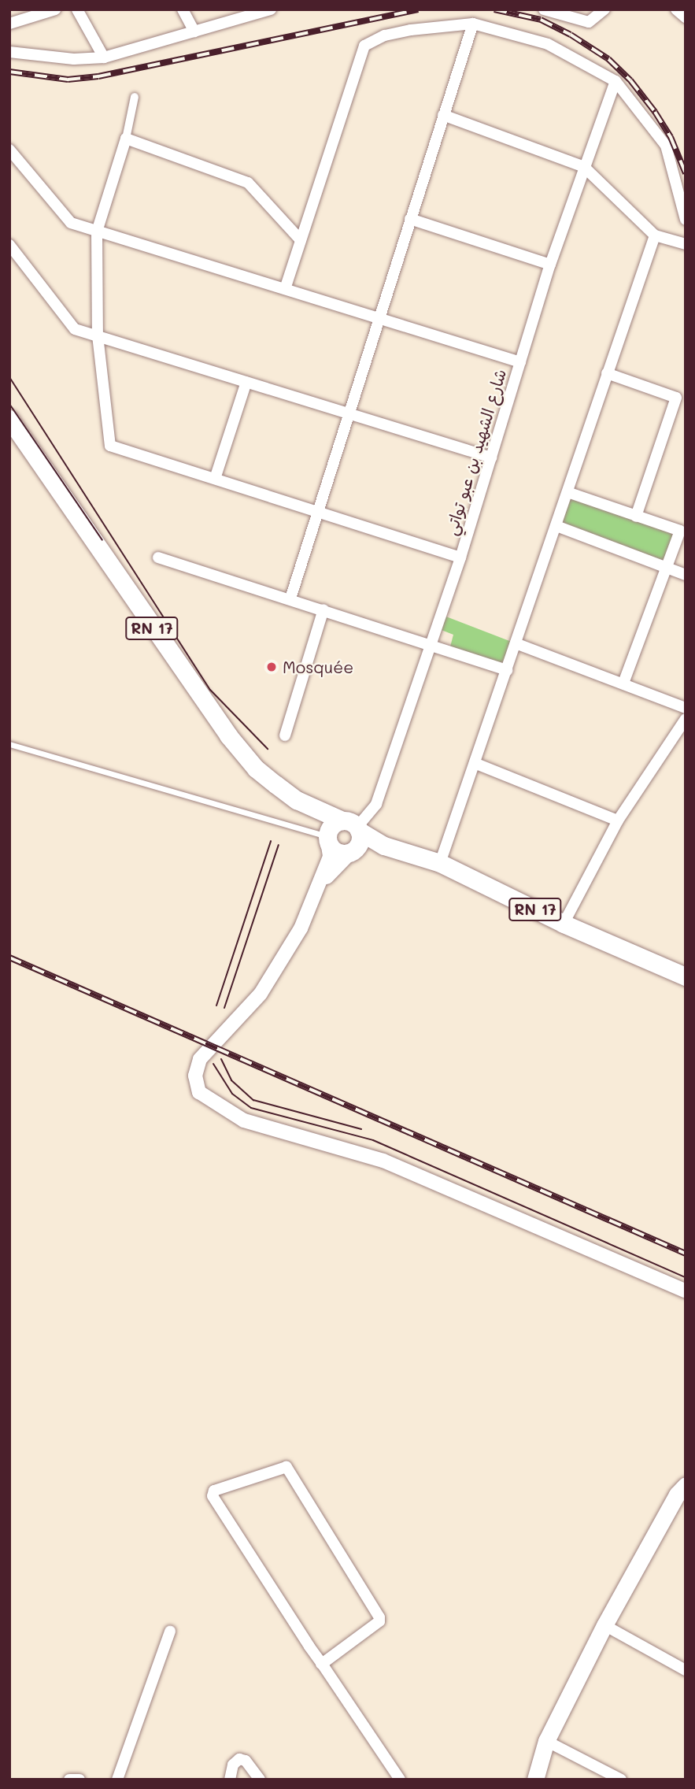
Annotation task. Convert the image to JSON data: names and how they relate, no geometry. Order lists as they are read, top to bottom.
{
  "streets": {
    "main road": ["RN 17"],
    "street": ["شارع الشهيد بن عبو تواتي"]
  },
  "crossings": [
    ["شارع الشهيد بن عبو تواتي", "RN 17"]
  ],
  "places": ["Mosquée"]
}
